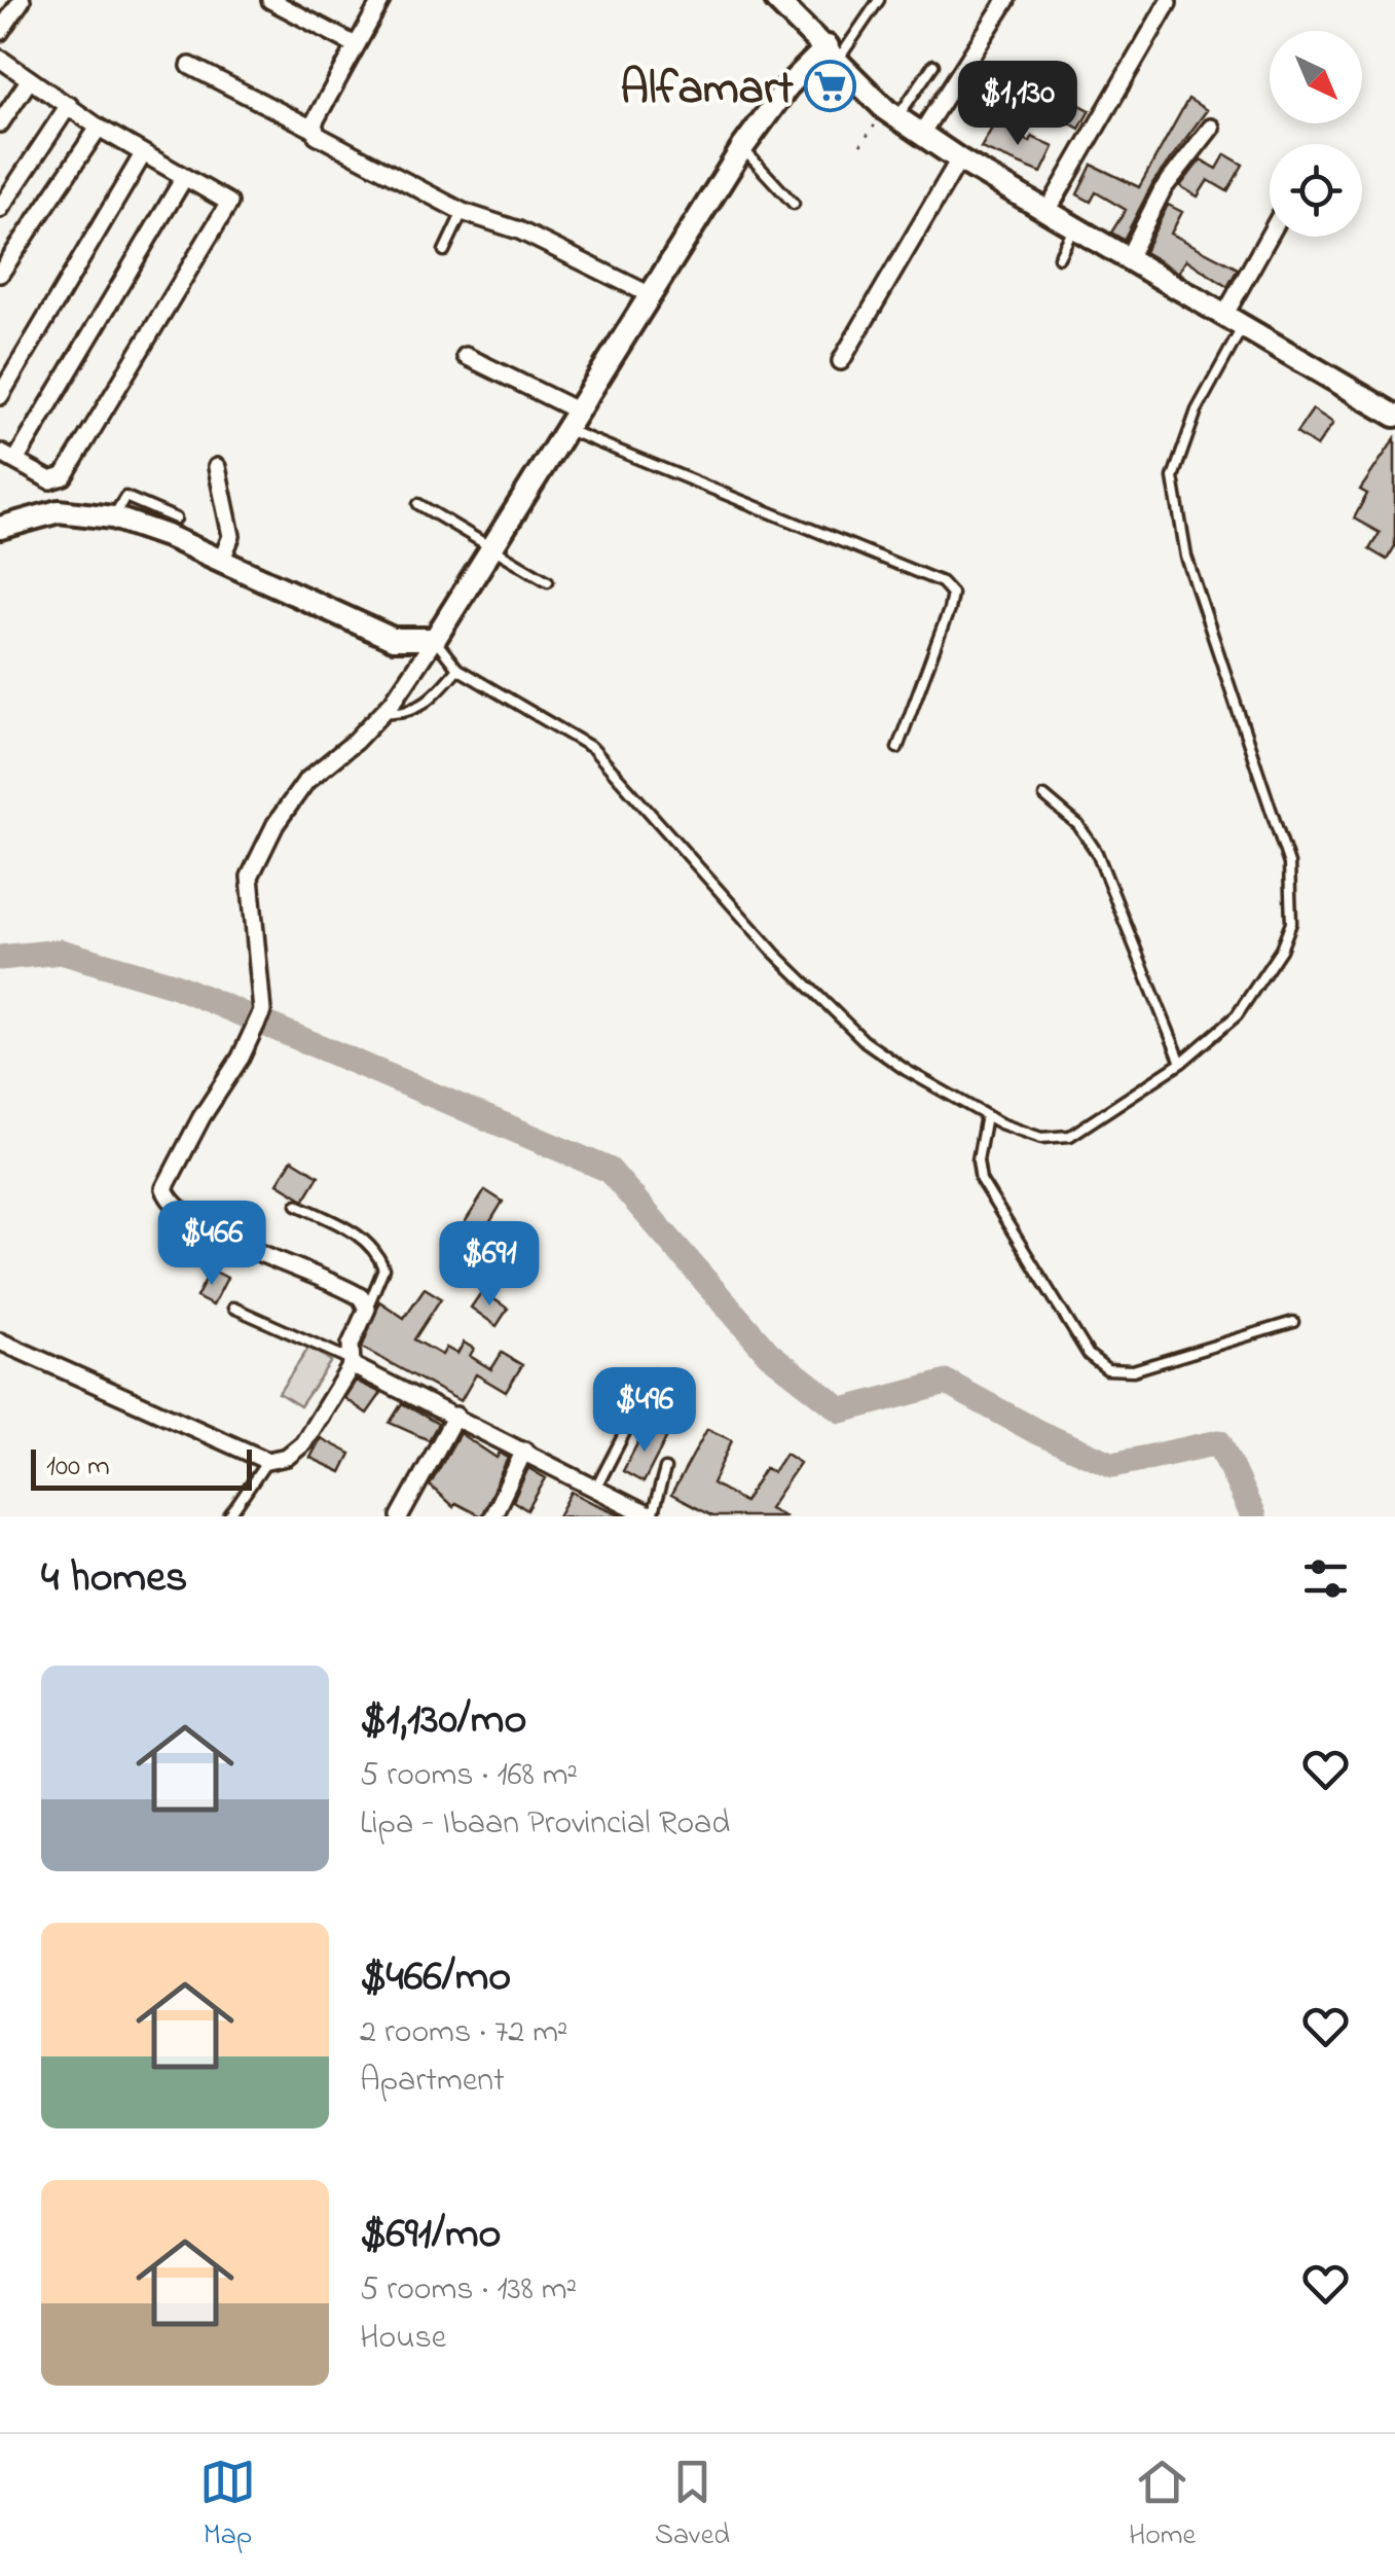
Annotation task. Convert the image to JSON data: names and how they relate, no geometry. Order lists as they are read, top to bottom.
{
  "places": {
    "supermarket": ["Alfamart"]
  },
  "scale_bar": "100 m",
  "north": "bottom right",
  "page": {
    "price": [
      "$1,130",
      "$466",
      "$691",
      "$496"
    ],
    "scale": "100 m",
    "heading": "4 homes",
    "list": [
      {
        "name": "$1,130/mo",
        "note": "5 rooms · 168 m² · Lipa - Ibaan Provincial Road"
      },
      {
        "name": "$466/mo",
        "note": "2 rooms · 72 m² · Apartment"
      },
      {
        "name": "$691/mo",
        "note": "5 rooms · 138 m² · House"
      }
    ],
    "tabs": ["Map", "Saved", "Home"]
  }
}
